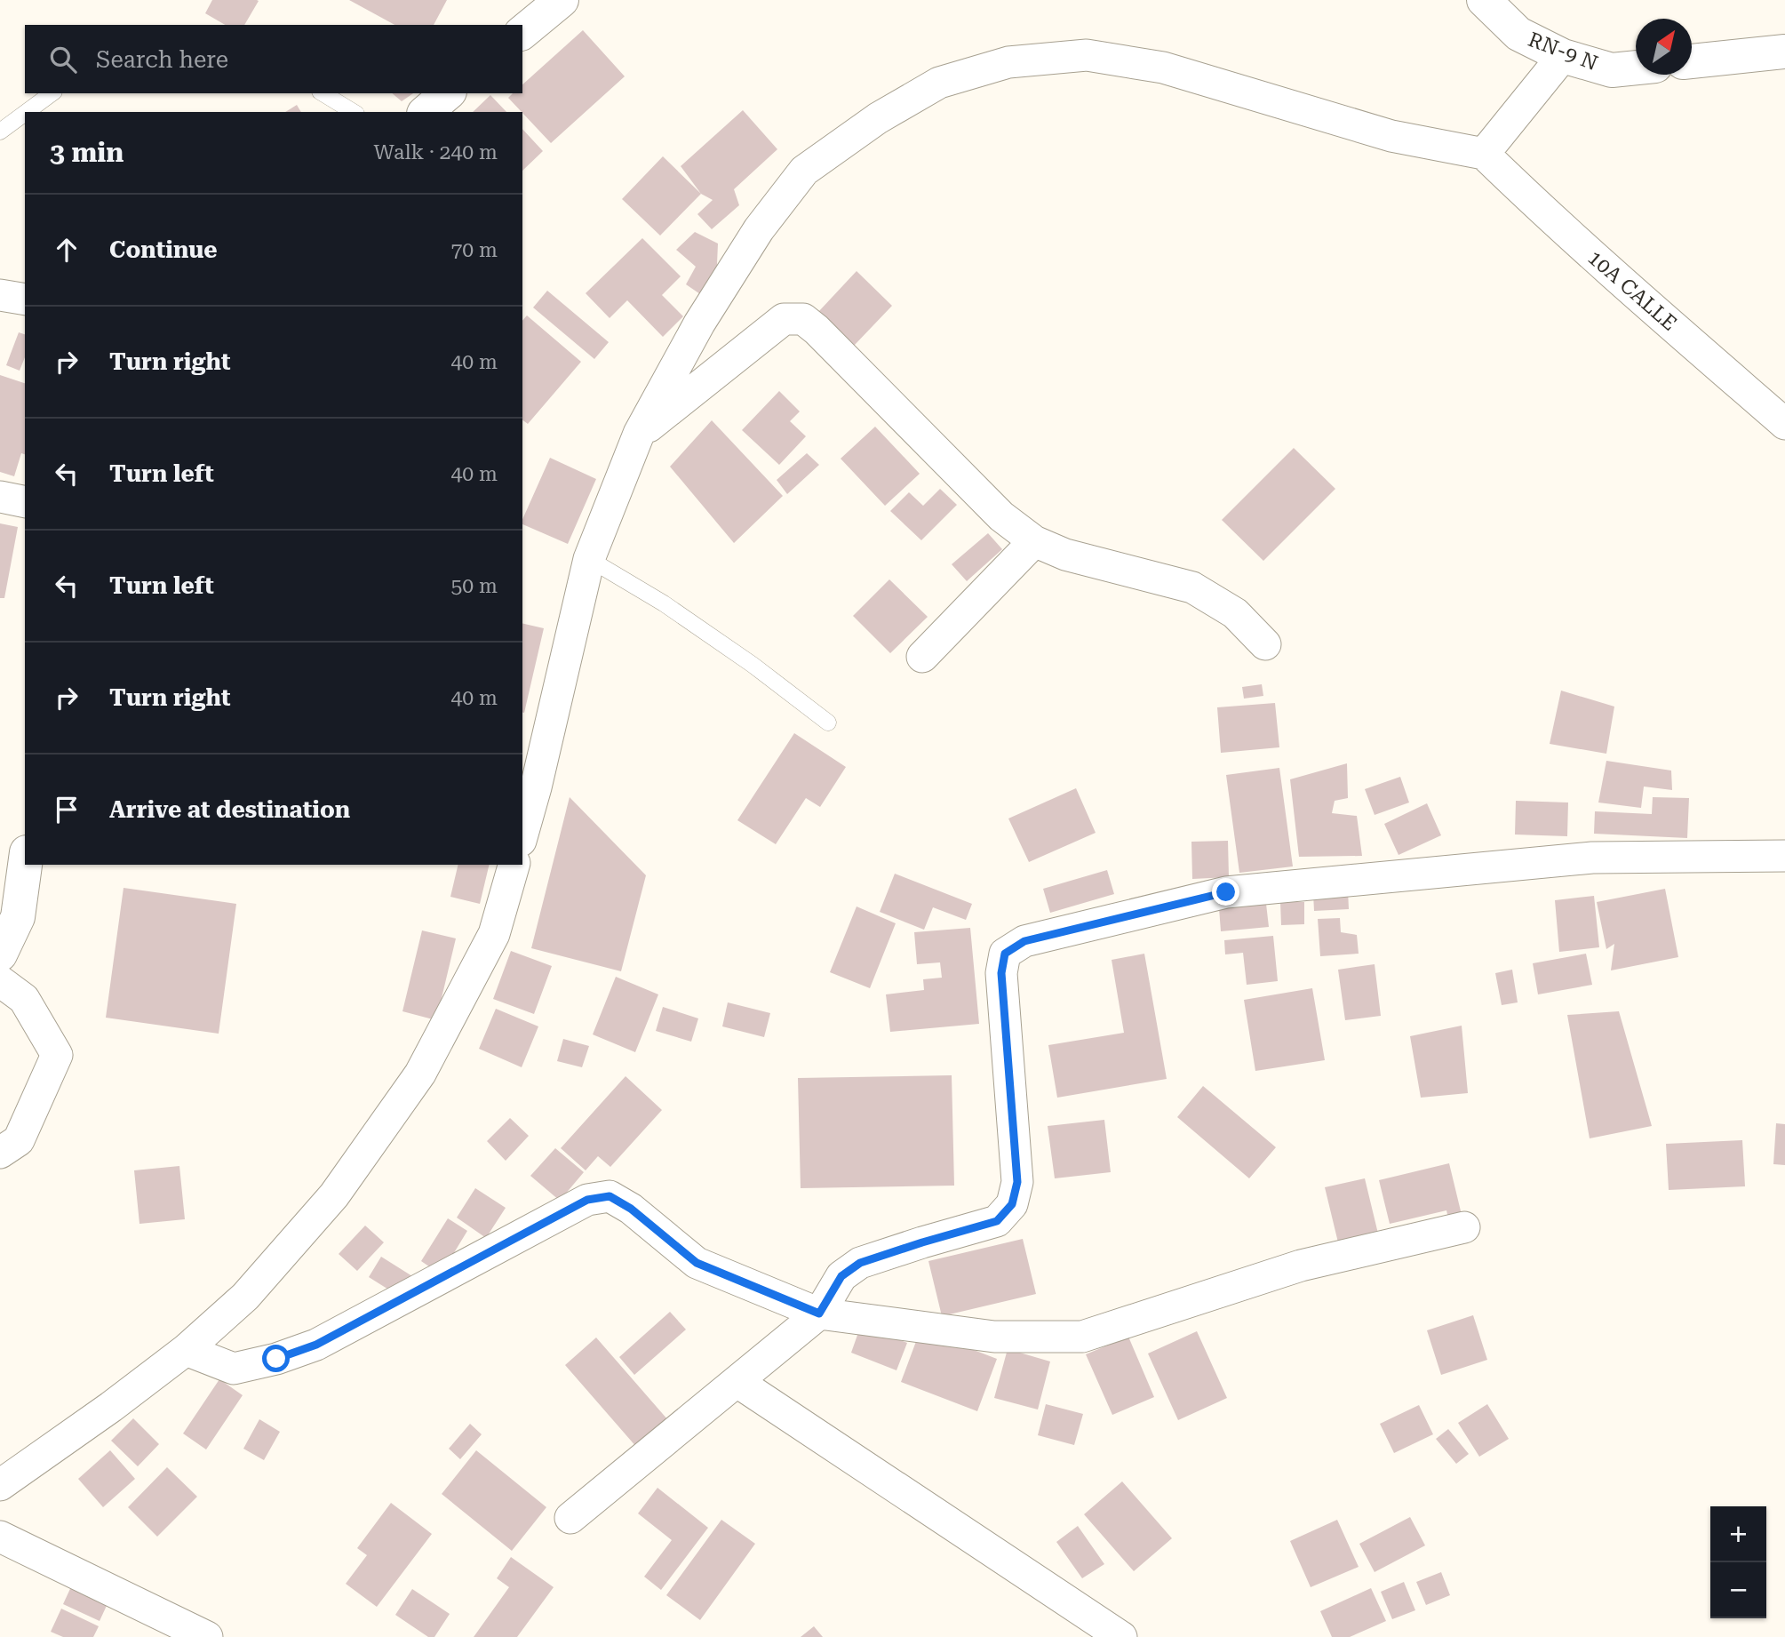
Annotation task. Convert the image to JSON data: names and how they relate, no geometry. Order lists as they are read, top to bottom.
{
  "streets": {
    "main road": ["RN-9 N"],
    "street": ["10A CALLE"]
  },
  "north": "top right",
  "page": {
    "search": "Search here",
    "heading": ["3 min", "Walk · 240 m"],
    "list": [
      ["Continue", "70 m"],
      ["Turn right", "40 m"],
      ["Turn left", "40 m"],
      ["Turn left", "50 m"],
      ["Turn right", "40 m"],
      "Arrive at destination"
    ],
    "map_buttons": ["+", "−"]
  }
}
